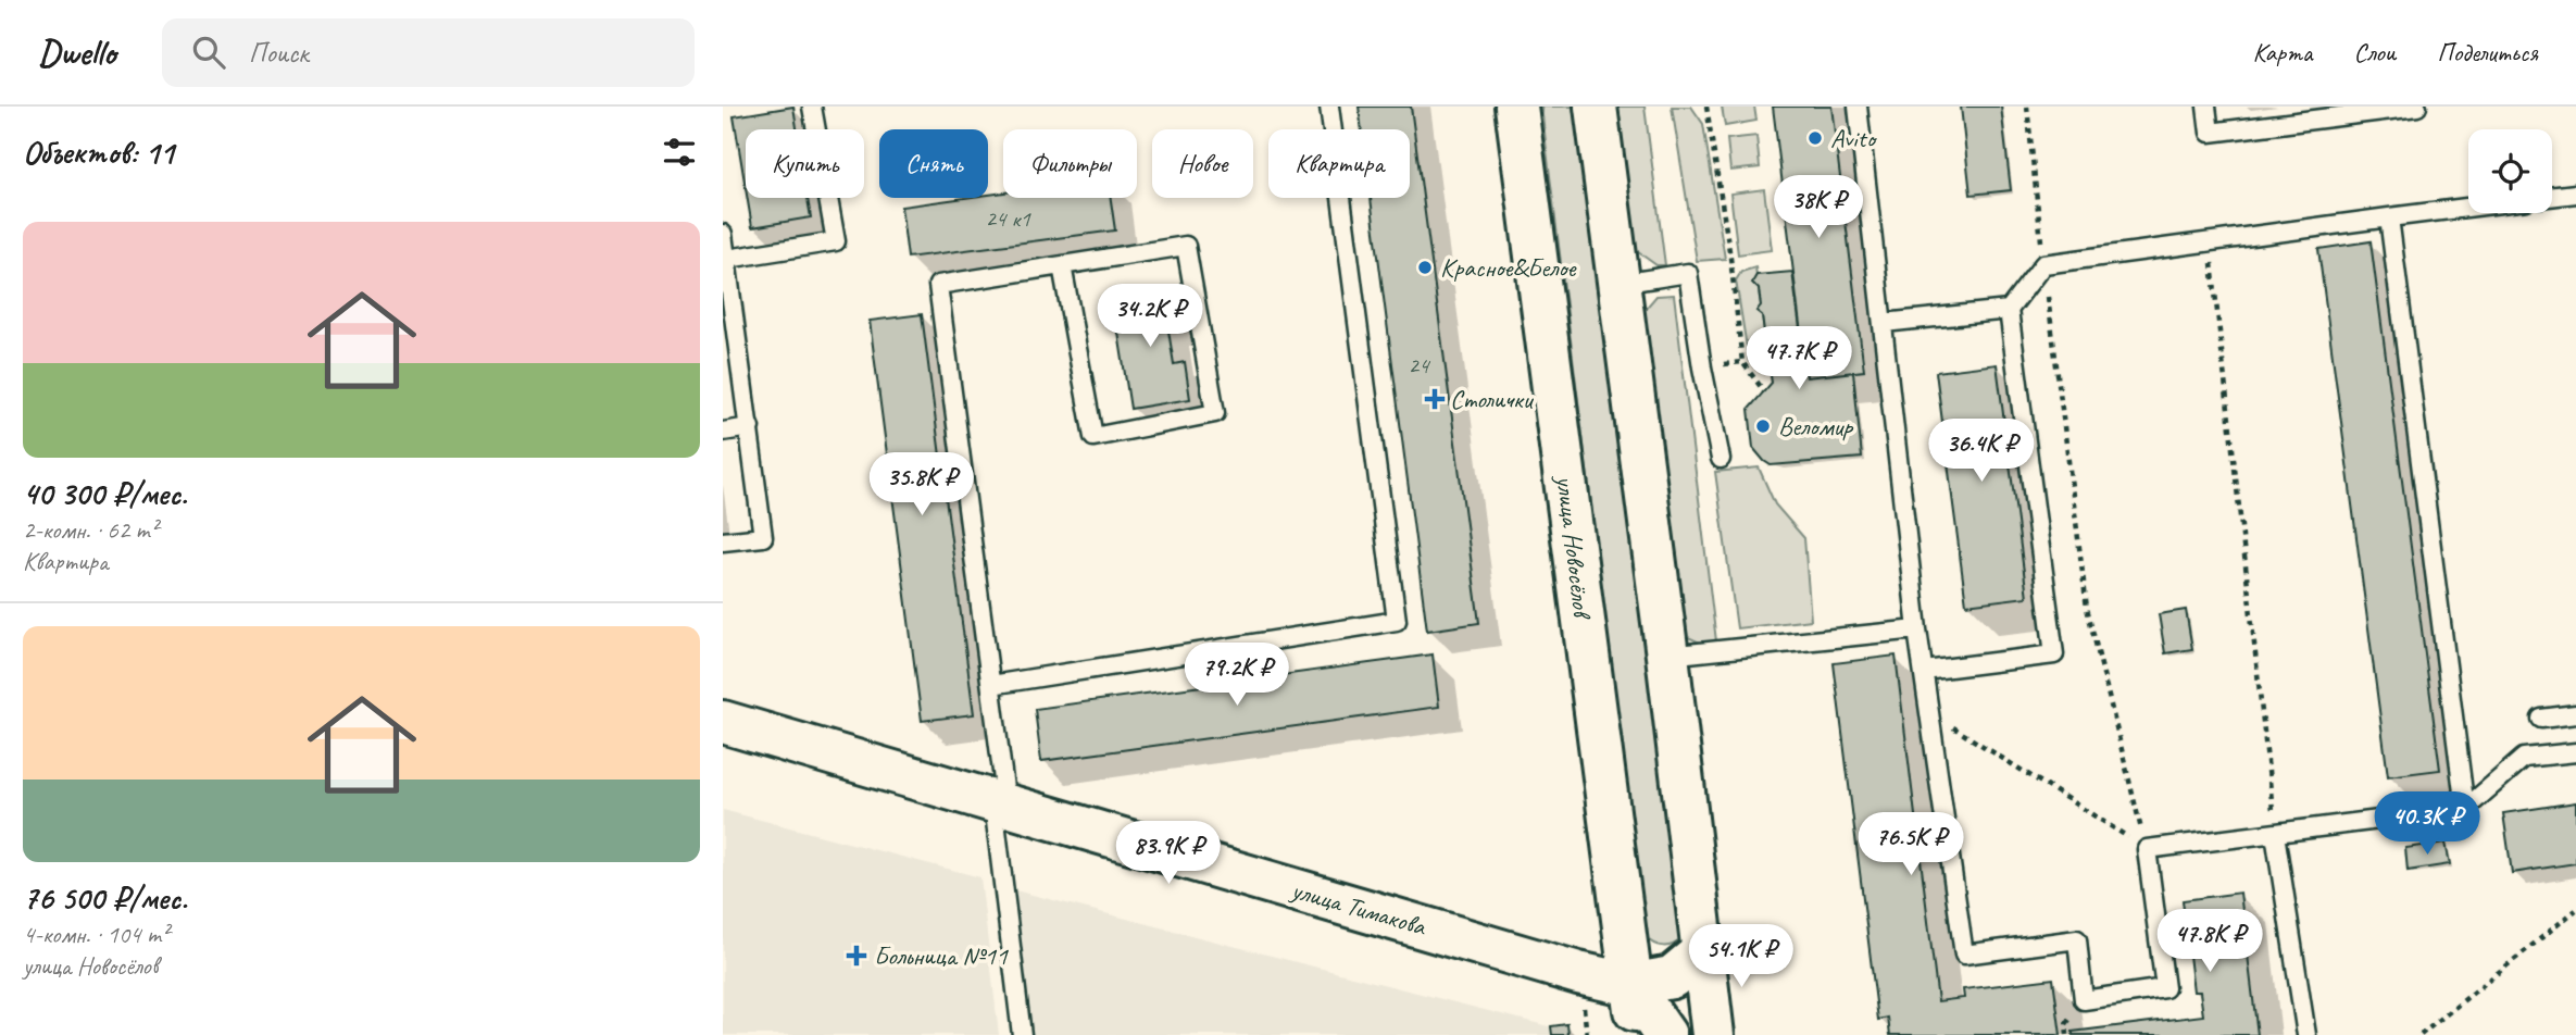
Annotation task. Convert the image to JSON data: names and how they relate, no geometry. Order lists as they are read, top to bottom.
{
  "streets": {
    "main road": ["улица Новосёлов", "улица Тимакова"]
  },
  "crossings": [
    ["улица Новосёлов", "улица Тимакова"]
  ],
  "places": {
    "other": ["Avito", "Красное&Белое", "Веломир"],
    "health": ["Столички", "Больница №11"]
  },
  "house_numbers": ["24 к1", "24"],
  "page": {
    "header": "Dwello",
    "search": "Поиск",
    "nav": ["Карта", "Слои", "Поделиться"],
    "heading": "Объектов: 11",
    "chip": [
      "Купить",
      "Снять",
      "Фильтры",
      "Новое",
      "Квартира"
    ],
    "price": [
      "38K ₽",
      "34.2K ₽",
      "47.7K ₽",
      "36.4K ₽",
      "35.8K ₽",
      "79.2K ₽",
      "40.3K ₽",
      "76.5K ₽",
      "83.9K ₽",
      "47.8K ₽",
      "54.1K ₽"
    ],
    "list": [
      {
        "name": "40 300 ₽/мес.",
        "note": "2-комн. · 62 m² · Квартира"
      },
      {
        "name": "76 500 ₽/мес.",
        "note": "4-комн. · 104 m² · улица Новосёлов"
      }
    ]
  }
}
